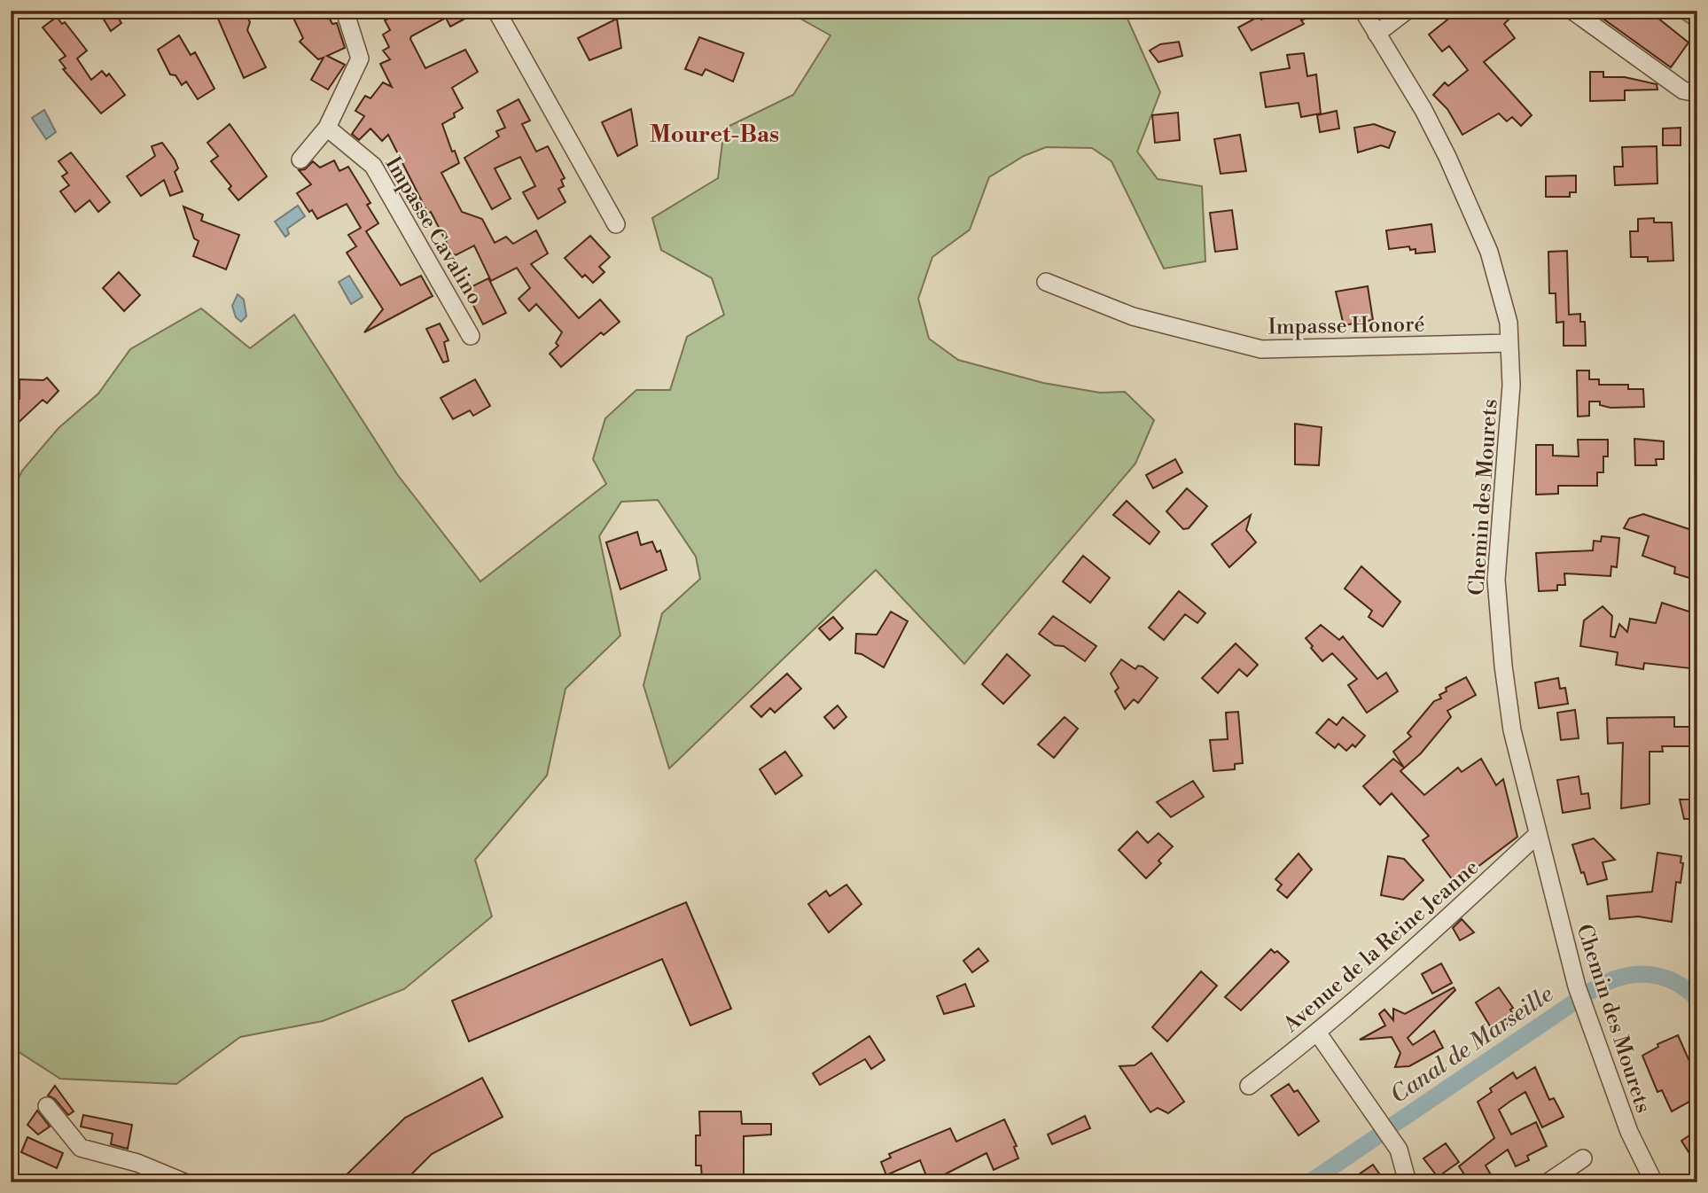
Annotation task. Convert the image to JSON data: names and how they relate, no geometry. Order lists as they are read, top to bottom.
{
  "streets": {
    "street": [
      "Impasse Cavalino",
      "Impasse Honoré",
      "Chemin des Mourets",
      "Avenue de la Reine Jeanne"
    ]
  },
  "crossings": [
    ["Impasse Honoré", "Chemin des Mourets"],
    ["Chemin des Mourets", "Avenue de la Reine Jeanne"]
  ],
  "districts": ["Mouret-Bas"],
  "water": ["Canal de Marseille"]
}
